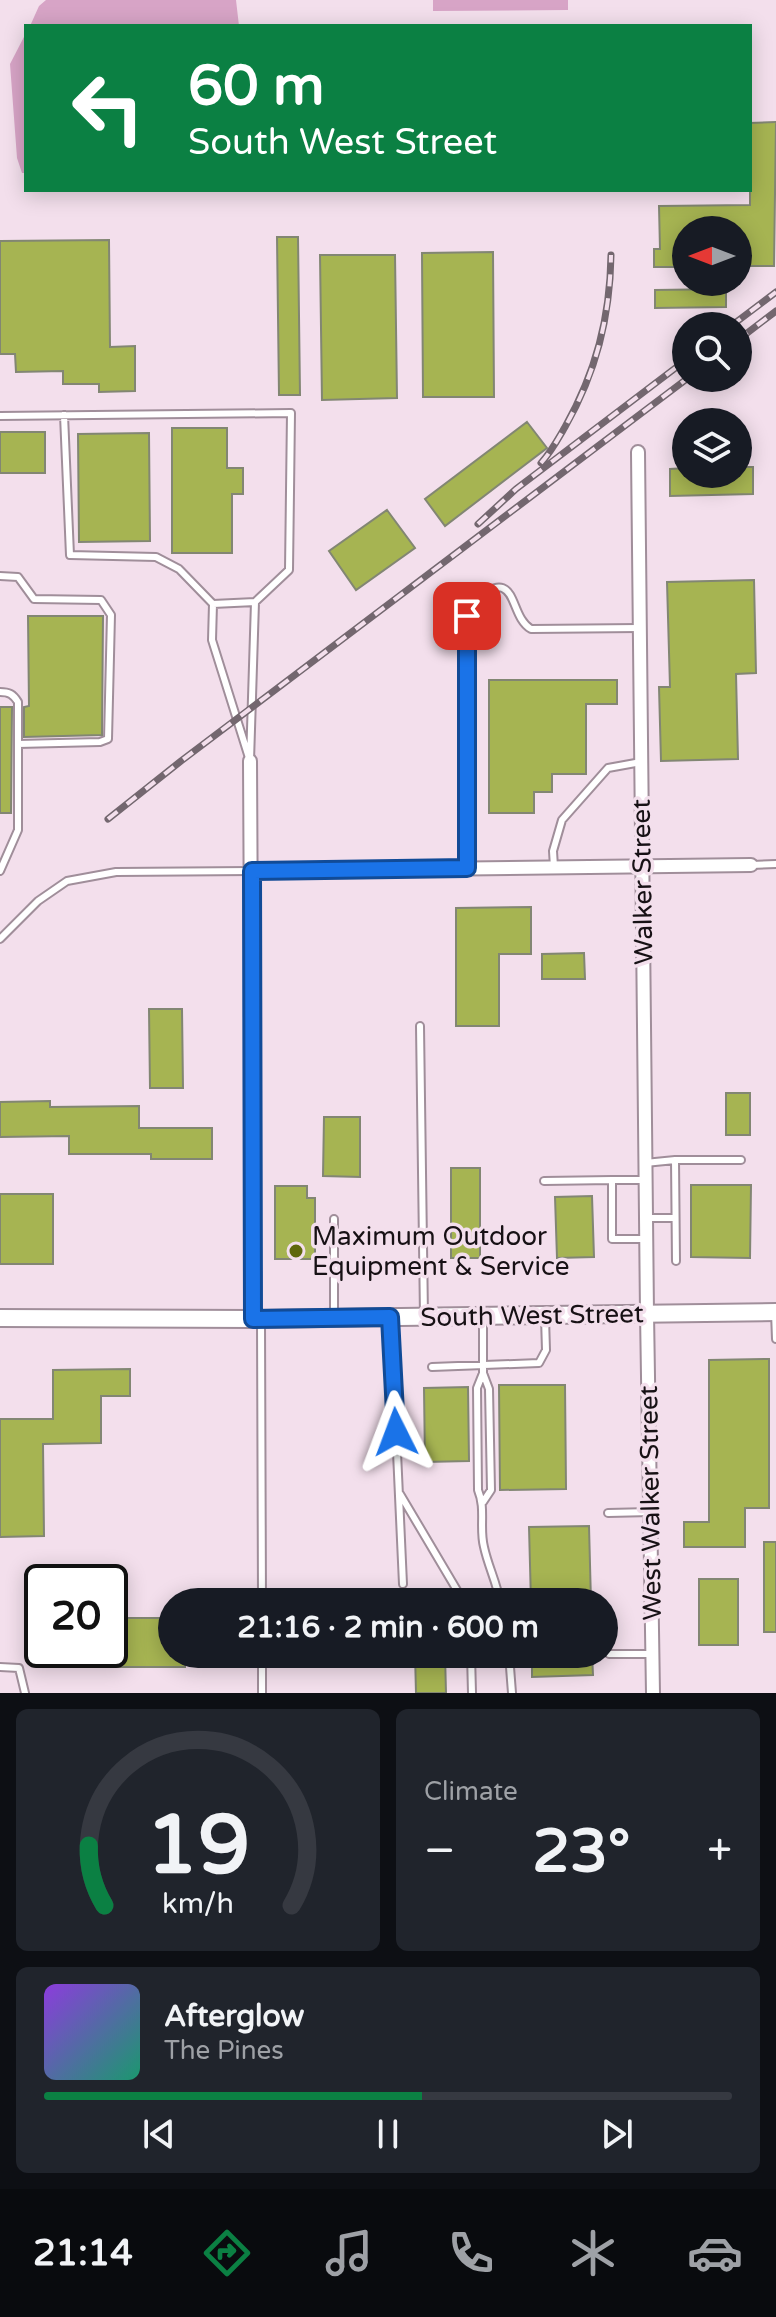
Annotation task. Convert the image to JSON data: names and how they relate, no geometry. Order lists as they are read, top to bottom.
{
  "streets": {
    "main road": ["South West Street"],
    "street": ["Walker Street", "West Walker Street"]
  },
  "crossings": [
    ["Walker Street", "South West Street"],
    ["Walker Street", "West Walker Street"],
    ["South West Street", "West Walker Street"]
  ],
  "places": ["Maximum Outdoor Equipment & Service"],
  "north": "left",
  "page": {
    "turn": ["60 m", "South West Street"],
    "limit": "20",
    "trip": "21:16 · 2 min · 600 m",
    "tile": "Climate",
    "heat": ["−", "23°", "+"],
    "song": ["Afterglow", "The Pines"],
    "tabs": "21:14",
    "gauge": ["19", "km/h"]
  }
}
